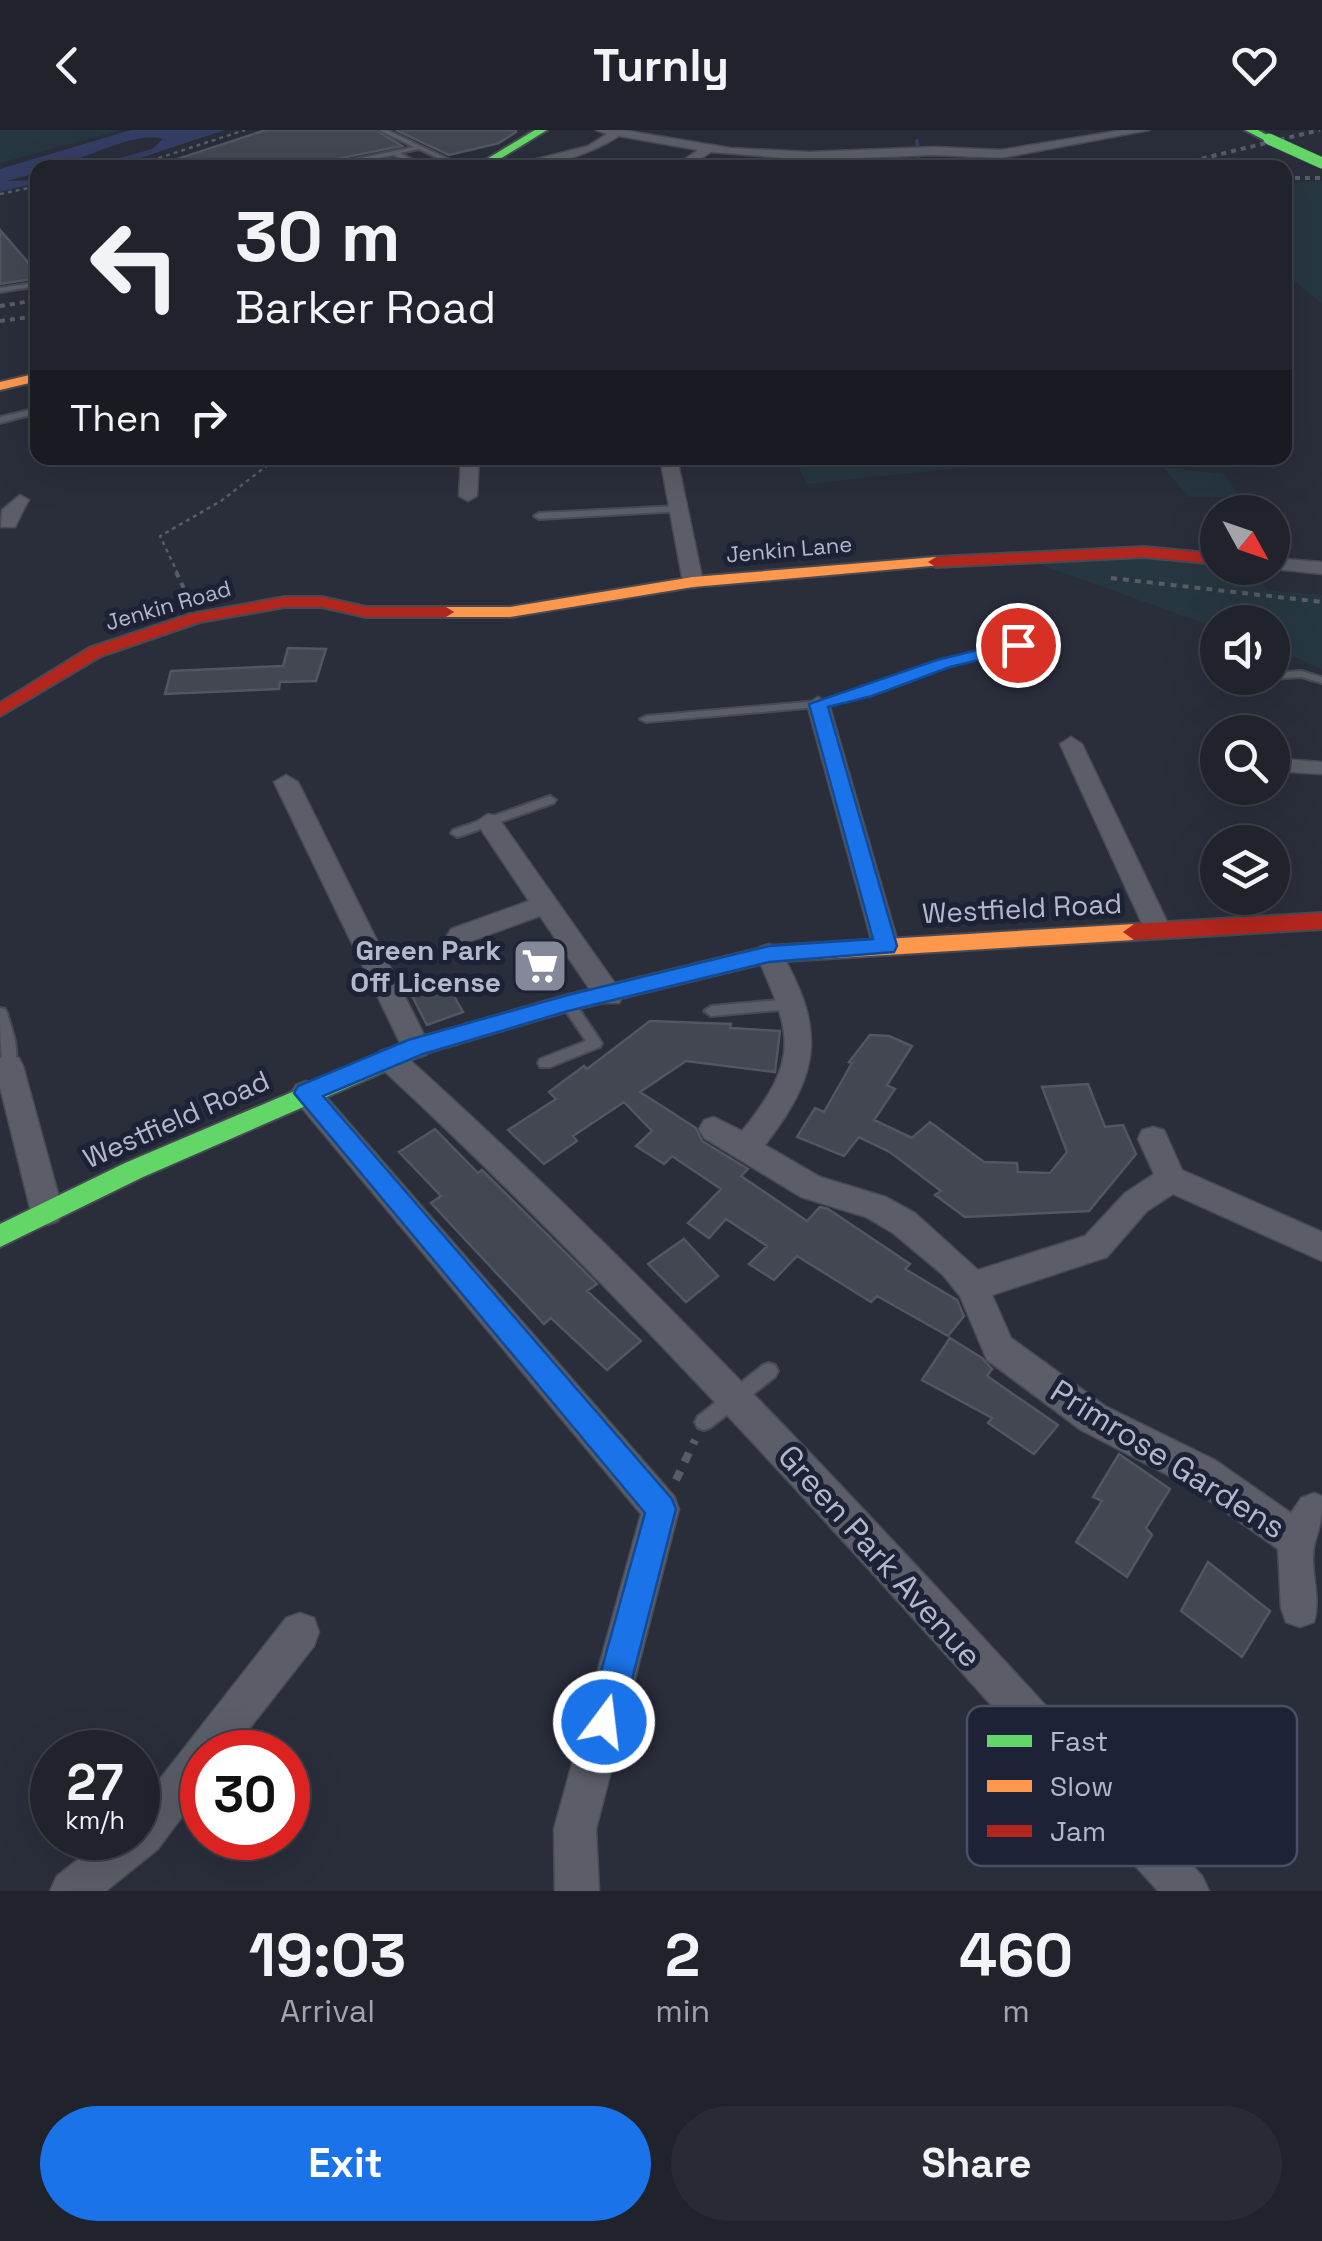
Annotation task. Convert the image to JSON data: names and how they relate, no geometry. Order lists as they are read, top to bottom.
{
  "streets": {
    "main road": ["Jenkin Lane", "Jenkin Road", "Westfield Road"],
    "street": ["Primrose Gardens", "Green Park Avenue"]
  },
  "crossings": [
    ["Jenkin Lane", "Jenkin Road"],
    ["Westfield Road", "Green Park Avenue"]
  ],
  "places": {
    "supermarket": ["Green Park Off License"]
  },
  "legend": ["Fast", "Slow", "Jam"],
  "north": "bottom right",
  "page": {
    "header": "Turnly",
    "turn": ["30 m", "Barker Road"],
    "then": "Then",
    "speed": "27 km/h",
    "limit": "30",
    "eta": [
      "19:03",
      "Arrival",
      "2",
      "min",
      "460",
      "m"
    ],
    "buttons": ["Exit", "Share"]
  }
}
